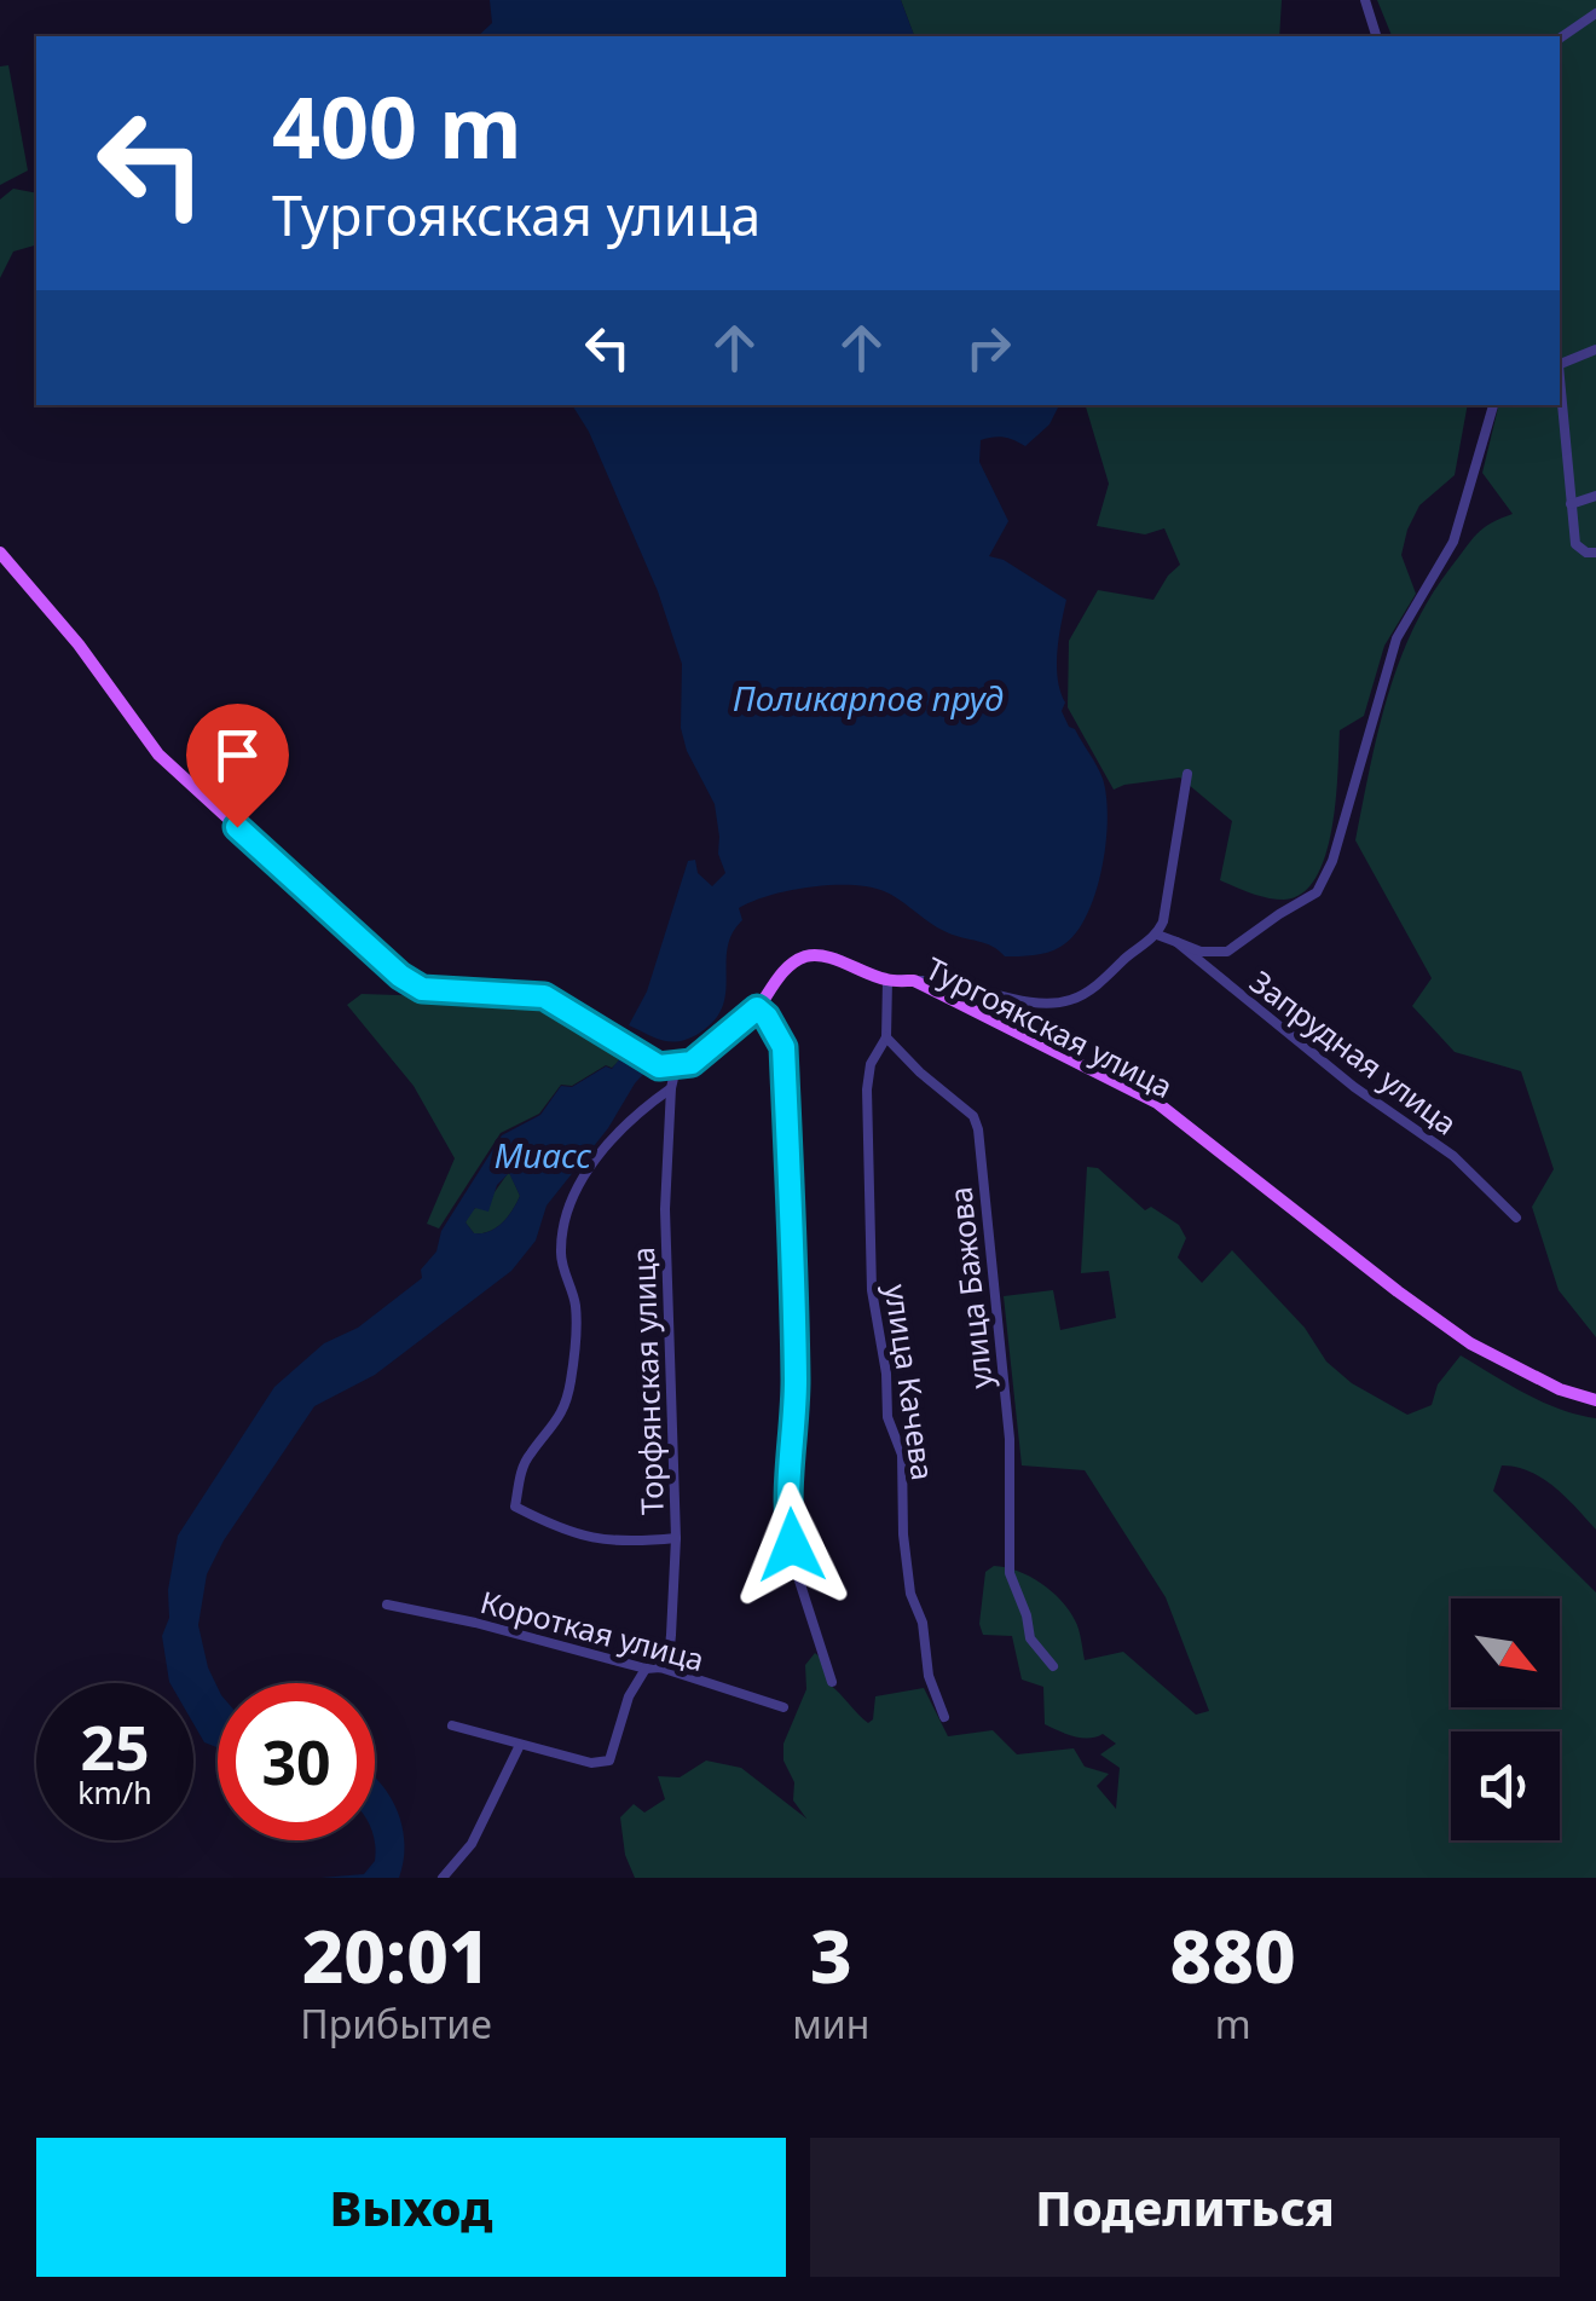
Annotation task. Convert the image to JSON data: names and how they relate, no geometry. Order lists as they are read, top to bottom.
{
  "streets": {
    "main road": ["Тургоякская улица"],
    "street": [
      "Запрудная улица",
      "улица Бажова",
      "Торфянская улица",
      "улица Качева",
      "Короткая улица"
    ]
  },
  "crossings": [
    ["Тургоякская улица", "Торфянская улица"],
    ["Тургоякская улица", "улица Качева"],
    ["улица Бажова", "улица Качева"],
    ["Торфянская улица", "Короткая улица"]
  ],
  "water": ["Поликарпов пруд", "Миасс"],
  "north": "bottom right",
  "page": {
    "turn": ["400 m", "Тургоякская улица"],
    "speed": "25 km/h",
    "limit": "30",
    "eta": [
      "20:01",
      "Прибытие",
      "3",
      "мин",
      "880",
      "m"
    ],
    "buttons": ["Выход", "Поделиться"]
  }
}
